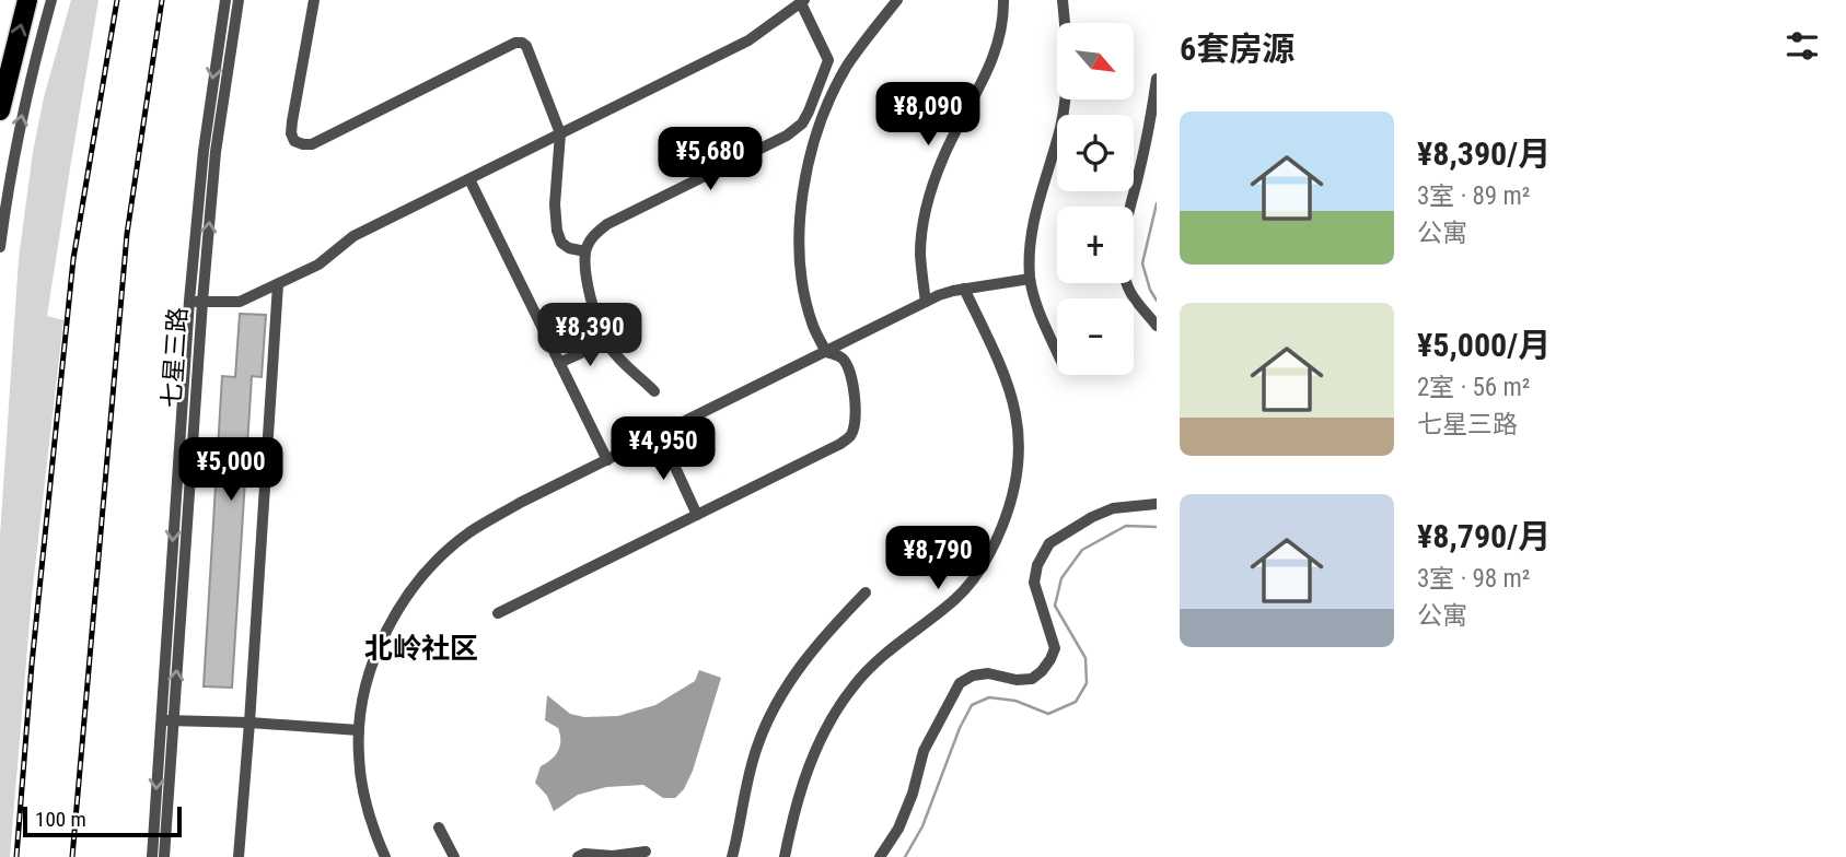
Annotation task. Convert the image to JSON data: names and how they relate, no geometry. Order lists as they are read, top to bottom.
{
  "streets": {
    "street": ["七星三路"]
  },
  "districts": ["北岭社区"],
  "scale_bar": "100 m",
  "north": "bottom right",
  "page": {
    "heading": "6套房源",
    "map_buttons": ["+", "−"],
    "price": [
      "¥8,090",
      "¥5,680",
      "¥8,390",
      "¥4,950",
      "¥5,000",
      "¥8,790"
    ],
    "list": [
      {
        "name": "¥8,390/月",
        "note": "3室 · 89 m² · 公寓"
      },
      {
        "name": "¥5,000/月",
        "note": "2室 · 56 m² · 七星三路"
      },
      {
        "name": "¥8,790/月",
        "note": "3室 · 98 m² · 公寓"
      }
    ],
    "scale": "100 m"
  }
}
